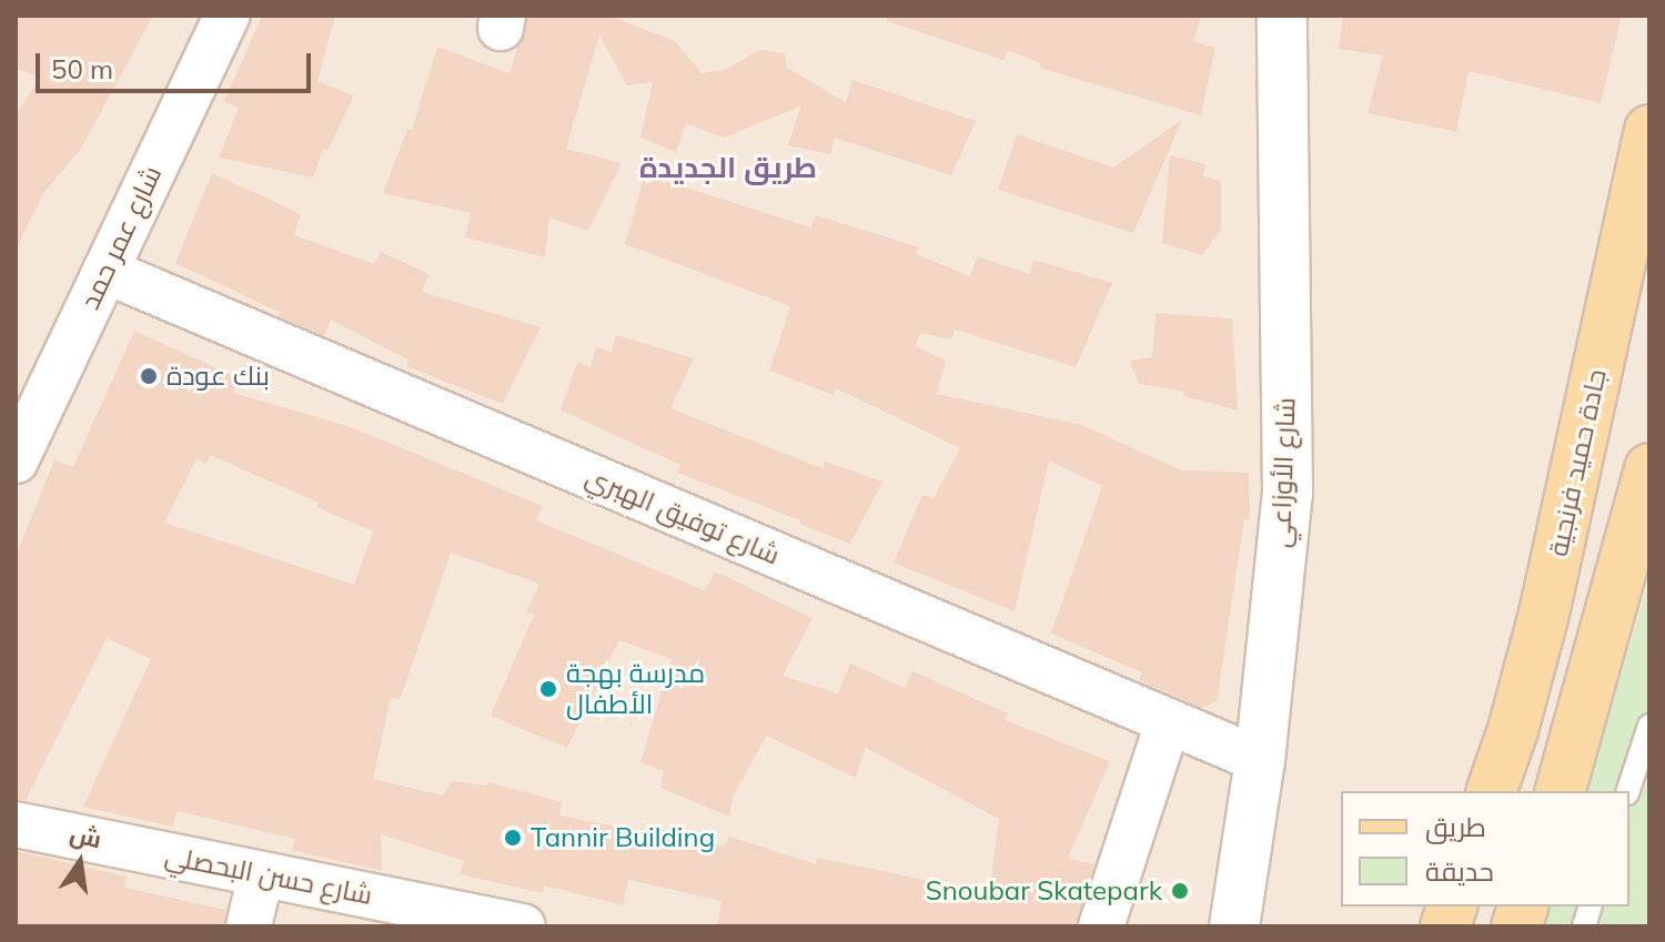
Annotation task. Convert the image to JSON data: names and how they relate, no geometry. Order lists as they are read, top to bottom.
{
  "streets": {
    "main road": ["جادة حميد فرنجية"],
    "street": [
      "شارع عمر حمد",
      "شارع الأوزاعي",
      "شارع توفيق الهبري",
      "شارع حسن البحصلي"
    ]
  },
  "crossings": [
    ["شارع عمر حمد", "شارع توفيق الهبري"],
    ["شارع الأوزاعي", "شارع توفيق الهبري"]
  ],
  "districts": ["طريق الجديدة"],
  "places": [
    "بنك عودة",
    "مدرسة بهجة الأطفال",
    "Tannir Building",
    "Snoubar Skatepark"
  ],
  "legend": ["طريق", "حديقة"],
  "scale_bar": "50 m",
  "north": "top"
}
